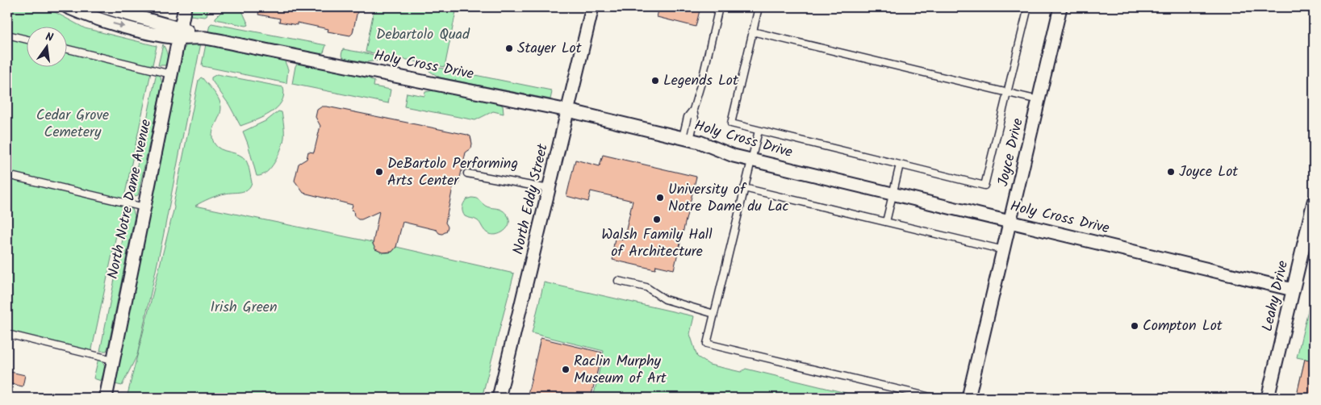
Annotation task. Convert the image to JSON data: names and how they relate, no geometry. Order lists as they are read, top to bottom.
{
  "streets": {
    "street": [
      "Holy Cross Drive",
      "Joyce Drive",
      "North Notre Dame Avenue",
      "North Eddy Street",
      "Leahy Drive"
    ]
  },
  "crossings": [
    ["Holy Cross Drive", "Joyce Drive"],
    ["Holy Cross Drive", "North Notre Dame Avenue"],
    ["Holy Cross Drive", "North Eddy Street"],
    ["Holy Cross Drive", "Leahy Drive"]
  ],
  "parks": ["Debartolo Quad", "Cedar Grove Cemetery", "Irish Green"],
  "places": [
    "Stayer Lot",
    "Legends Lot",
    "DeBartolo Performing Arts Center",
    "Joyce Lot",
    "University of Notre Dame du Lac",
    "Walsh Family Hall of Architecture",
    "Compton Lot",
    "Raclin Murphy Museum of Art"
  ],
  "north": "top"
}
